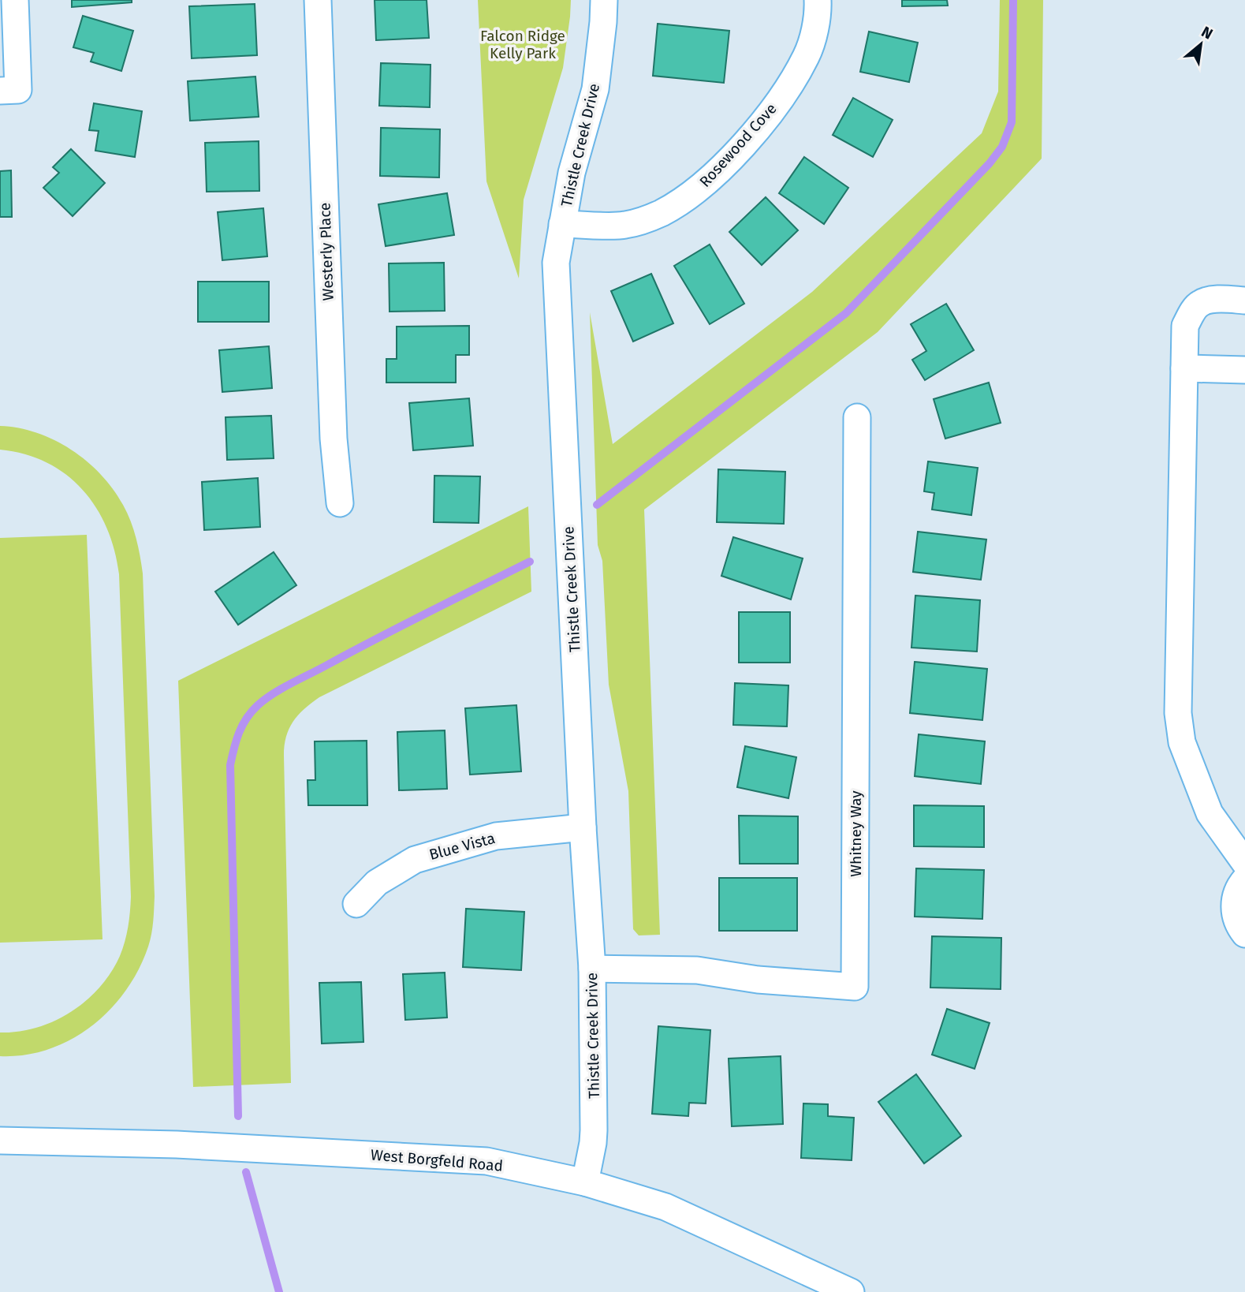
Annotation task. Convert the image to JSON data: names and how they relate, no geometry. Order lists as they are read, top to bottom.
{
  "streets": {
    "street": [
      "Thistle Creek Drive",
      "Rosewood Cove",
      "Westerly Place",
      "Whitney Way",
      "Blue Vista",
      "West Borgfeld Road"
    ]
  },
  "crossings": [
    ["Thistle Creek Drive", "Rosewood Cove"],
    ["Thistle Creek Drive", "Whitney Way"],
    ["Thistle Creek Drive", "Blue Vista"],
    ["Thistle Creek Drive", "West Borgfeld Road"]
  ],
  "parks": ["Falcon Ridge Kelly Park"],
  "north": "top right"
}
